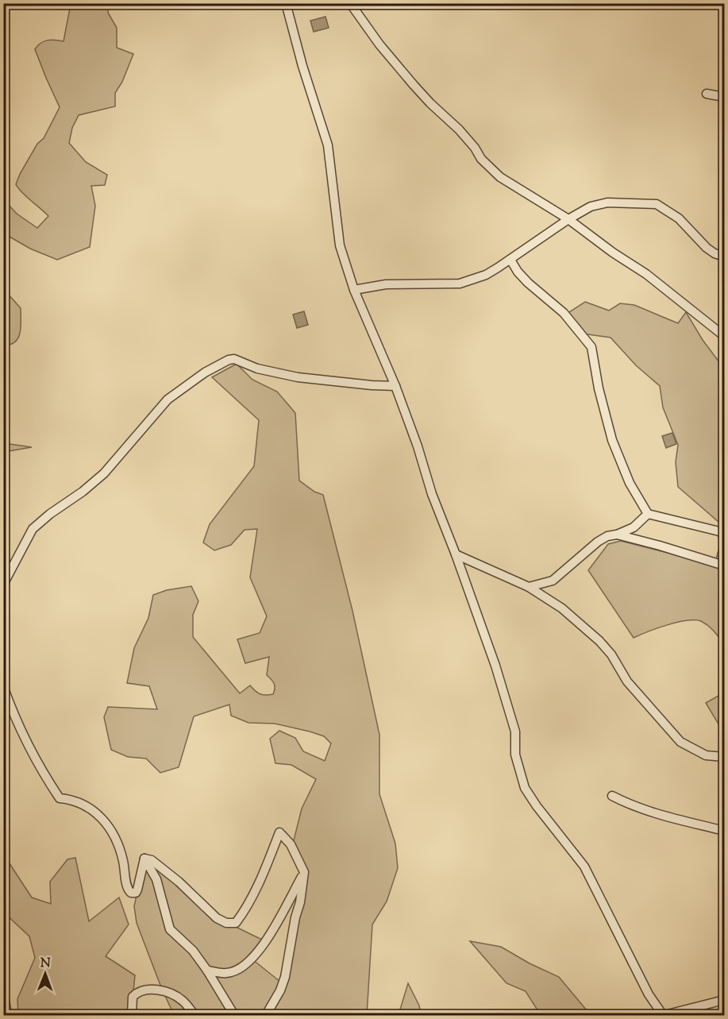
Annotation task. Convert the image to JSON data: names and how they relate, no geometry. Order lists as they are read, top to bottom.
{
  "north": "top"
}
